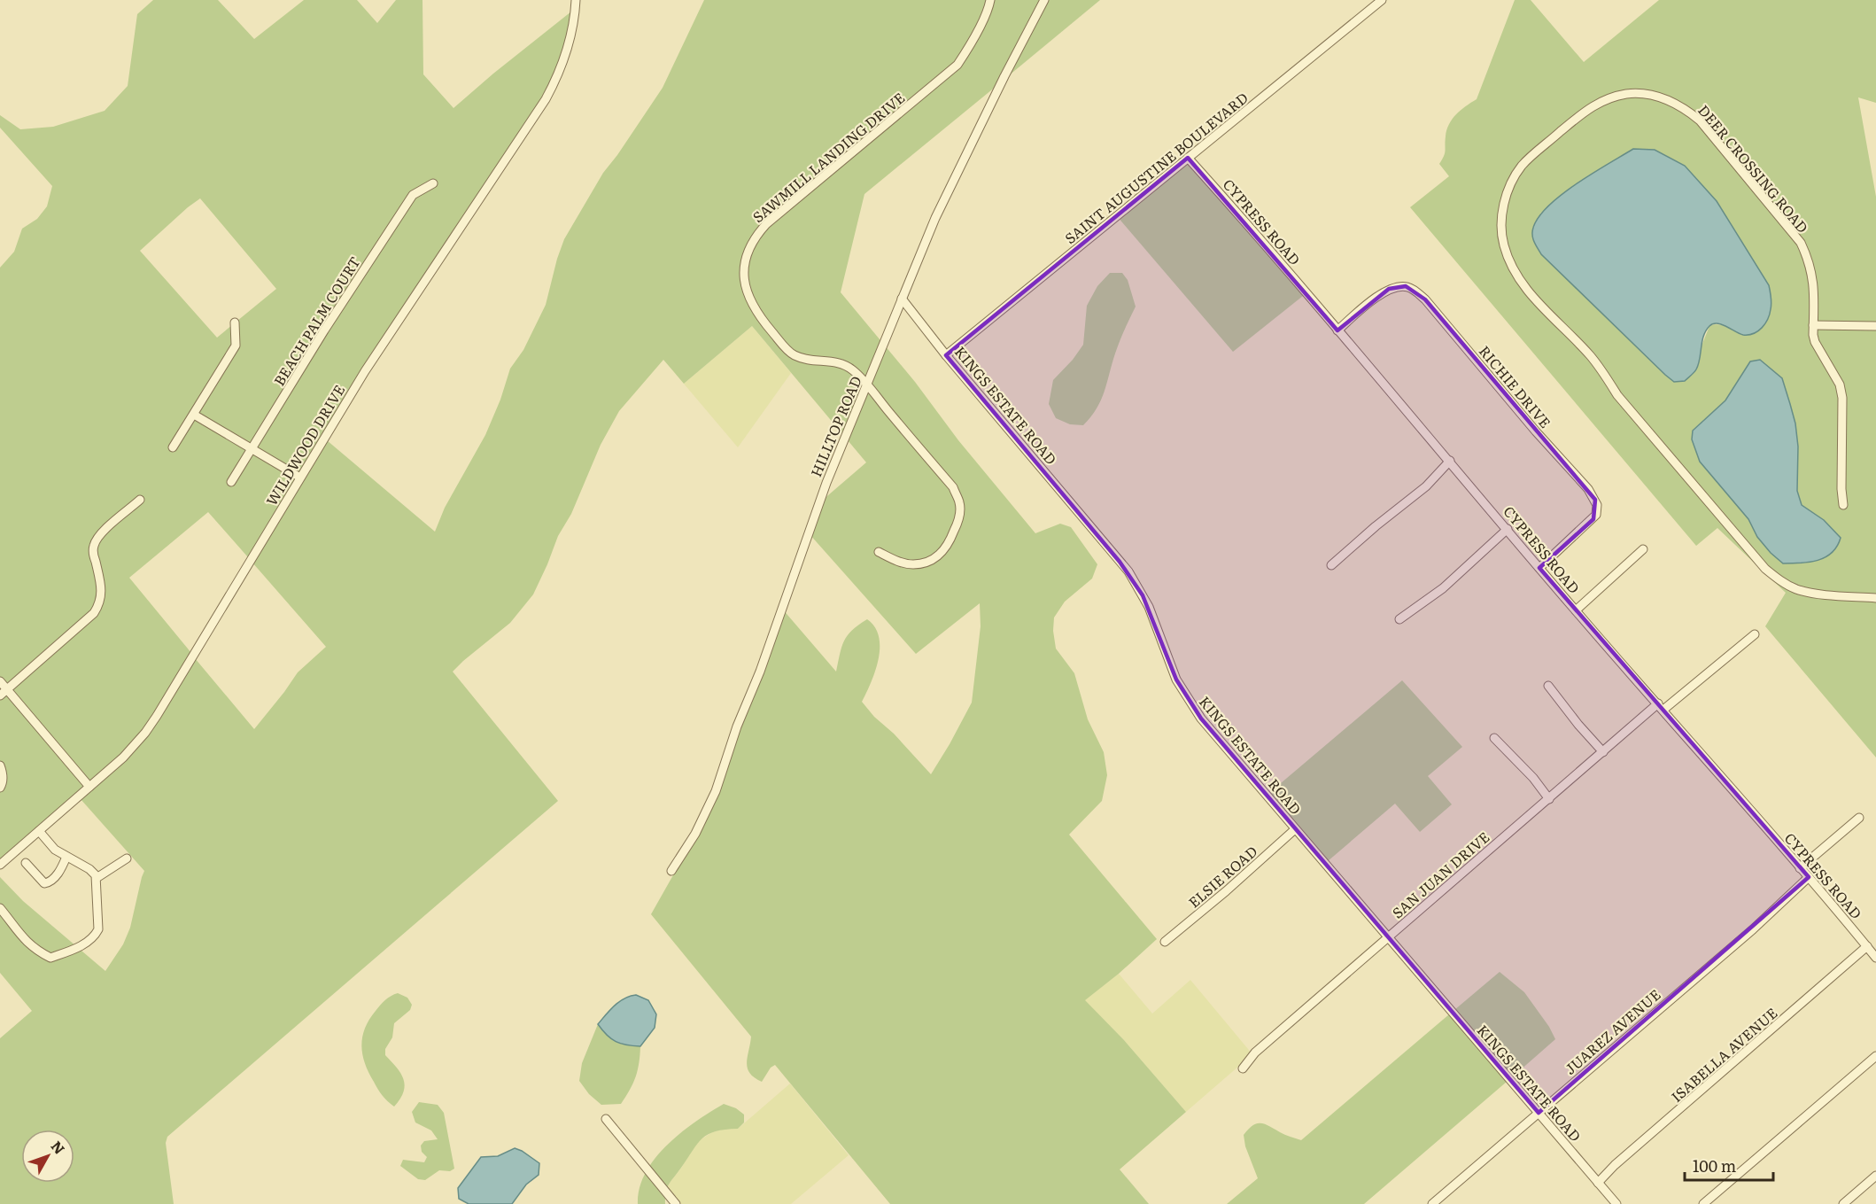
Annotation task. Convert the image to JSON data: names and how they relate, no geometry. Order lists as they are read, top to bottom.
{
  "streets": {
    "street": [
      "SAWMILL LANDING DRIVE",
      "SAINT AUGUSTINE BOULEVARD",
      "DEER CROSSING ROAD",
      "CYPRESS ROAD",
      "BEACH PALM COURT",
      "RICHIE DRIVE",
      "KINGS ESTATE ROAD",
      "HILLTOP ROAD",
      "WILDWOOD DRIVE",
      "SAN JUAN DRIVE",
      "ELSIE ROAD",
      "JUAREZ AVENUE",
      "ISABELLA AVENUE"
    ]
  },
  "crossings": [
    ["SAWMILL LANDING DRIVE", "HILLTOP ROAD"],
    ["SAINT AUGUSTINE BOULEVARD", "CYPRESS ROAD"],
    ["SAINT AUGUSTINE BOULEVARD", "KINGS ESTATE ROAD"],
    ["CYPRESS ROAD", "RICHIE DRIVE"],
    ["CYPRESS ROAD", "SAN JUAN DRIVE"],
    ["CYPRESS ROAD", "JUAREZ AVENUE"],
    ["CYPRESS ROAD", "ISABELLA AVENUE"],
    ["KINGS ESTATE ROAD", "HILLTOP ROAD"],
    ["KINGS ESTATE ROAD", "SAN JUAN DRIVE"],
    ["KINGS ESTATE ROAD", "ELSIE ROAD"],
    ["KINGS ESTATE ROAD", "JUAREZ AVENUE"],
    ["KINGS ESTATE ROAD", "ISABELLA AVENUE"]
  ],
  "scale_bar": "100 m",
  "north": "top right"
}
